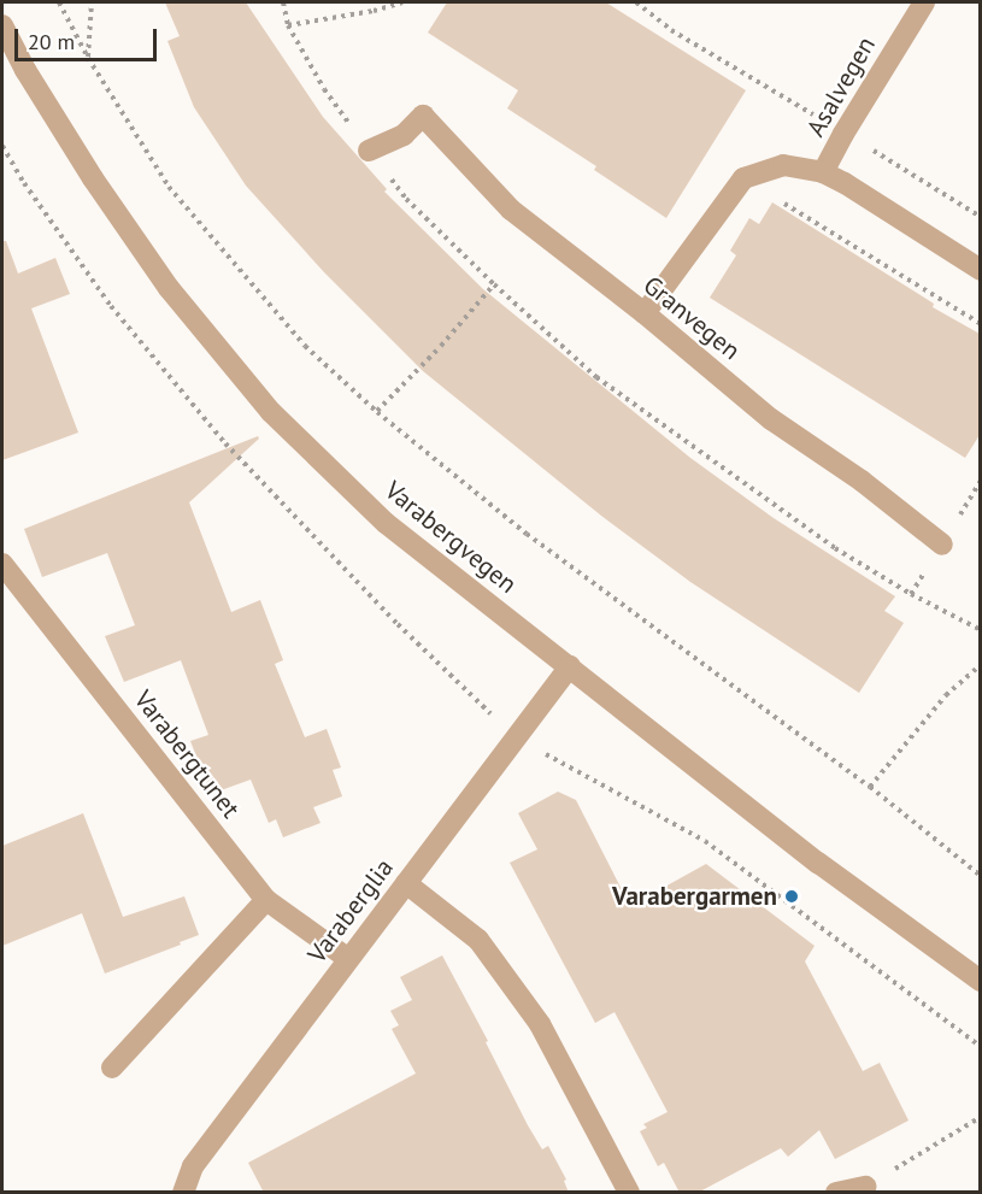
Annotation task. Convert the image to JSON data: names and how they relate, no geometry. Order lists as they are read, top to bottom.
{
  "streets": {
    "street": [
      "Asalvegen",
      "Granvegen",
      "Varabergvegen",
      "Varabergtunet",
      "Varaberglia"
    ]
  },
  "crossings": [
    ["Varabergvegen", "Varaberglia"],
    ["Varabergtunet", "Varaberglia"]
  ],
  "places": ["Varabergarmen"],
  "scale_bar": "20 m"
}
